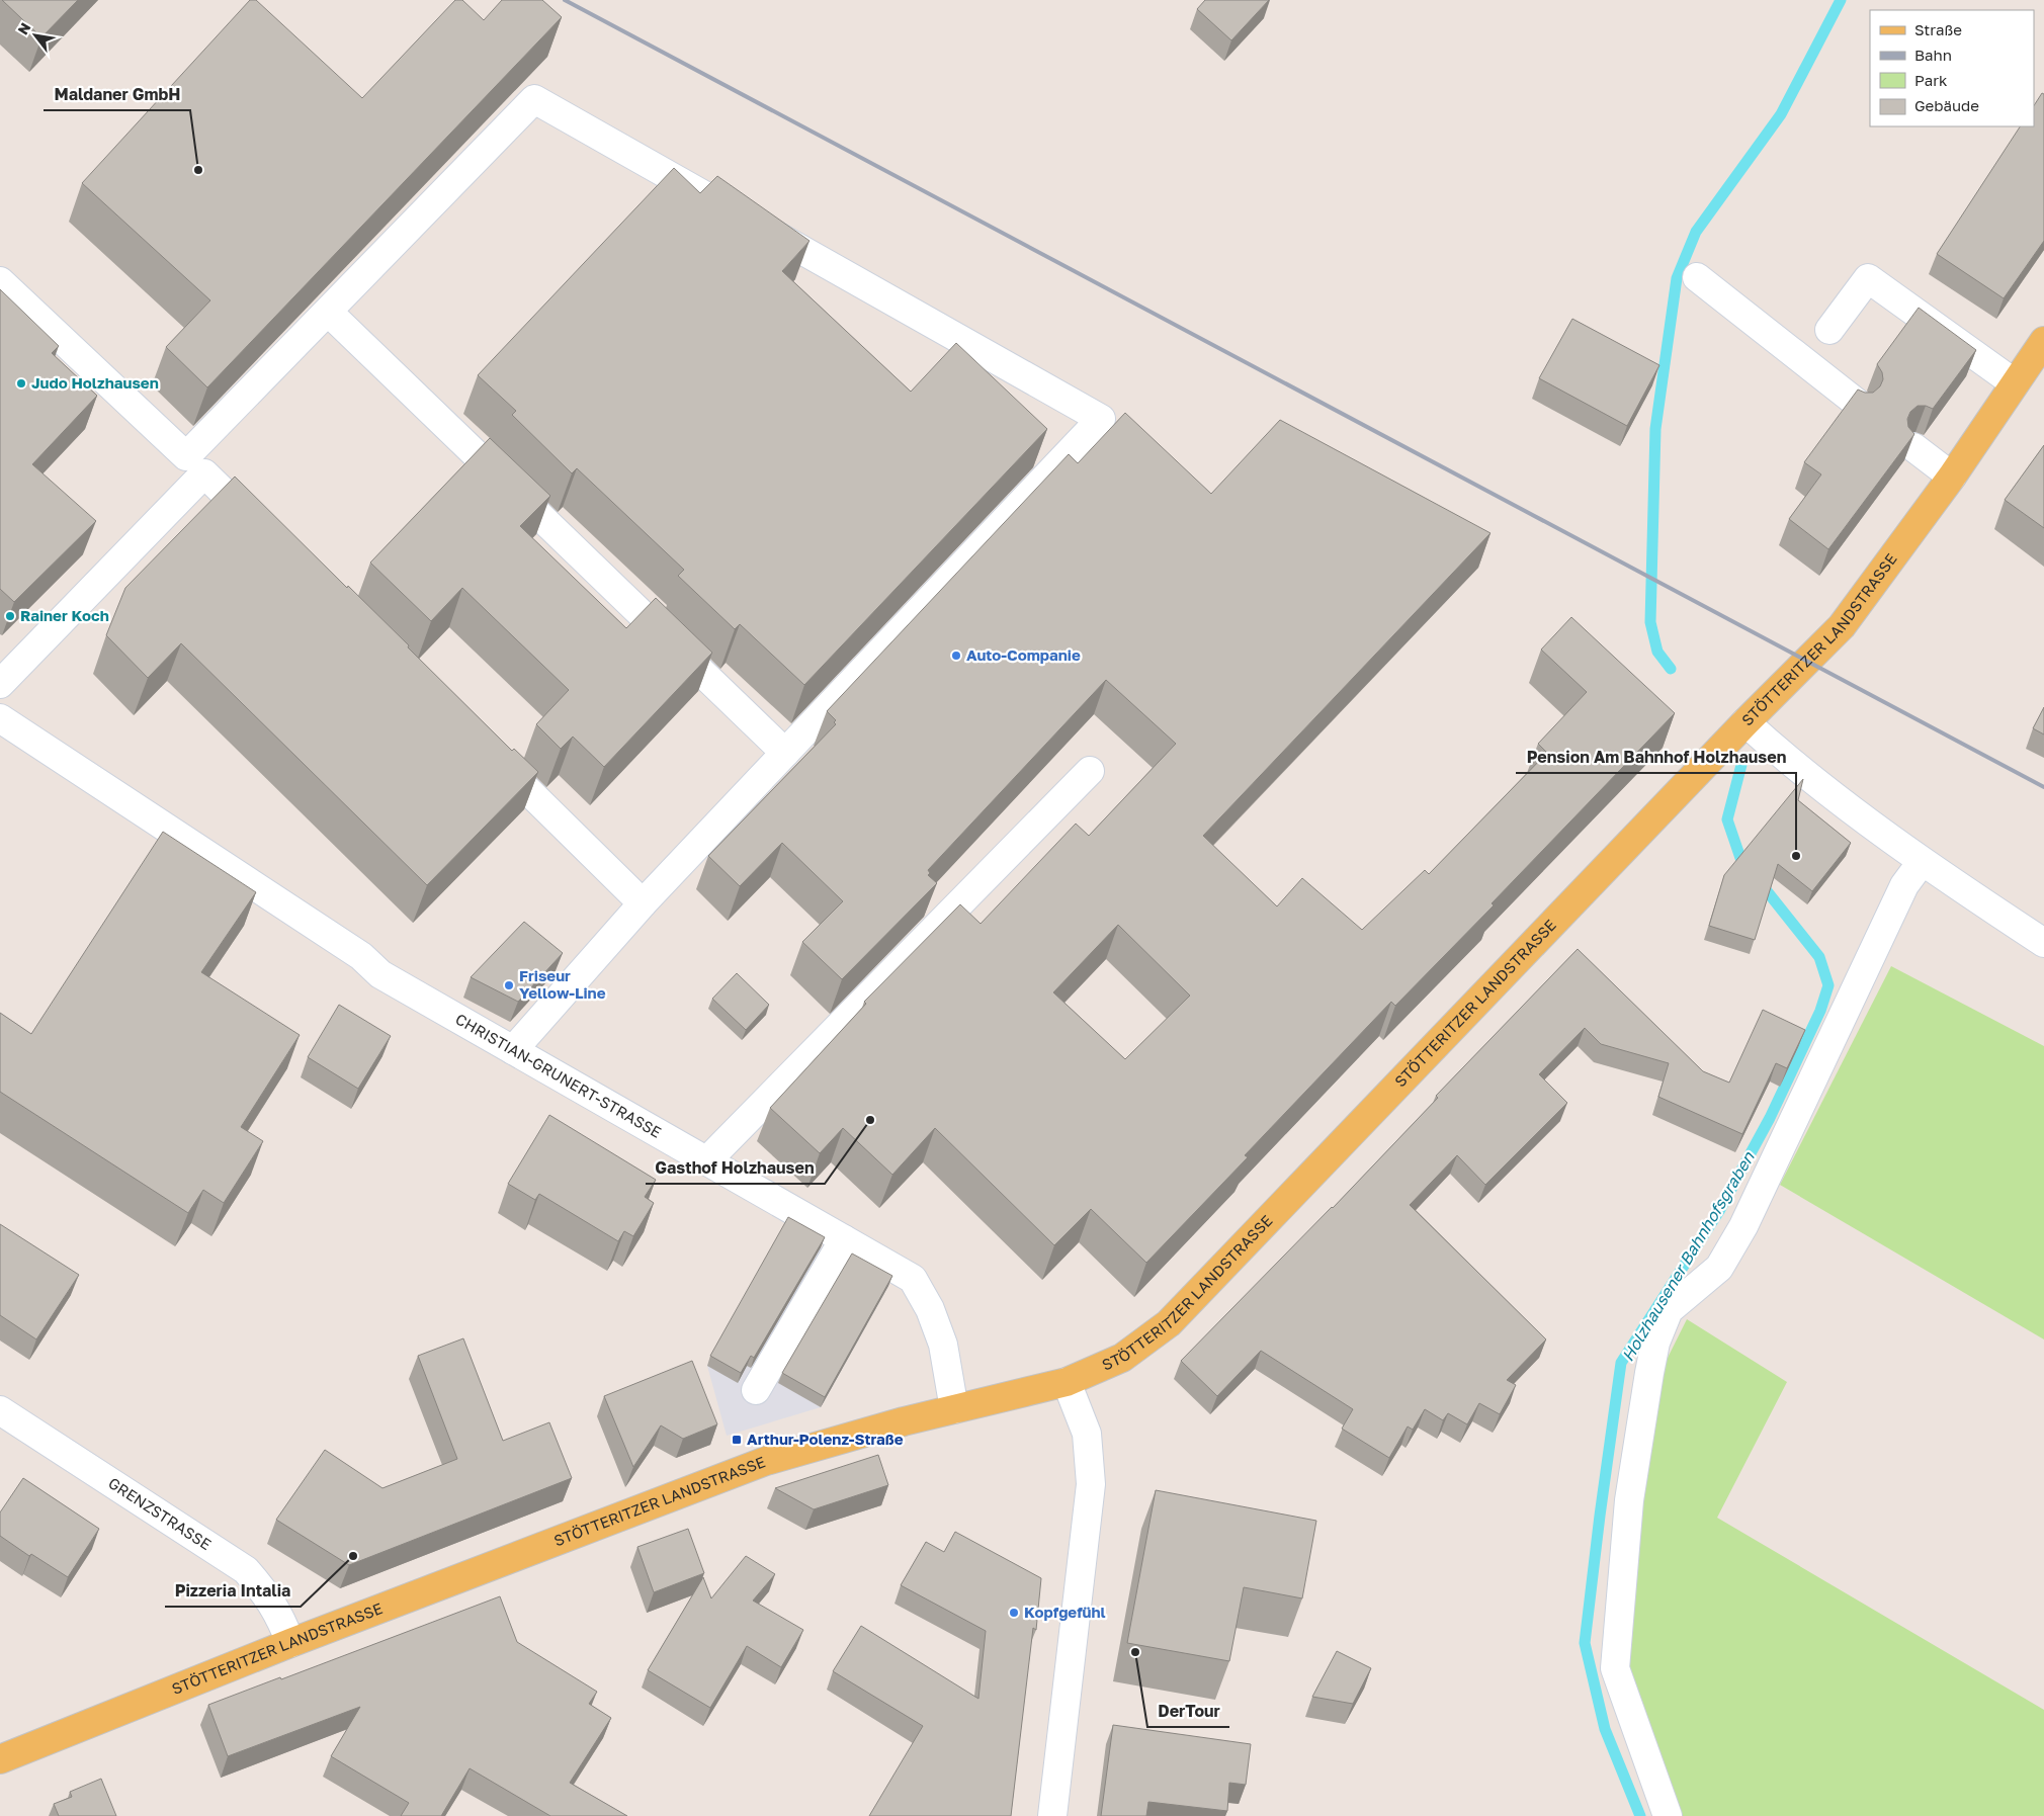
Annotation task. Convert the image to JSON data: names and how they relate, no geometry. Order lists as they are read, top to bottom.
{
  "streets": {
    "main road": ["STÖTTERITZER LANDSTRASSE"],
    "street": ["CHRISTIAN-GRUNERT-STRASSE", "GRENZSTRASSE"]
  },
  "crossings": [
    ["STÖTTERITZER LANDSTRASSE", "CHRISTIAN-GRUNERT-STRASSE"],
    ["STÖTTERITZER LANDSTRASSE", "GRENZSTRASSE"]
  ],
  "water": ["Holzhausener Bahnhofsgraben"],
  "places": {
    "other": [
      "Maldaner GmbH",
      "Judo Holzhausen",
      "Rainer Koch",
      "Auto-Companie",
      "Pension Am Bahnhof Holzhausen",
      "Friseur Yellow-Line",
      "Gasthof Holzhausen",
      "Pizzeria Intalia",
      "Kopfgefühl",
      "DerTour"
    ],
    "transit": ["Arthur-Polenz-Straße"]
  },
  "legend": [
    "Straße",
    "Bahn",
    "Park",
    "Gebäude"
  ],
  "north": "top left"
}
